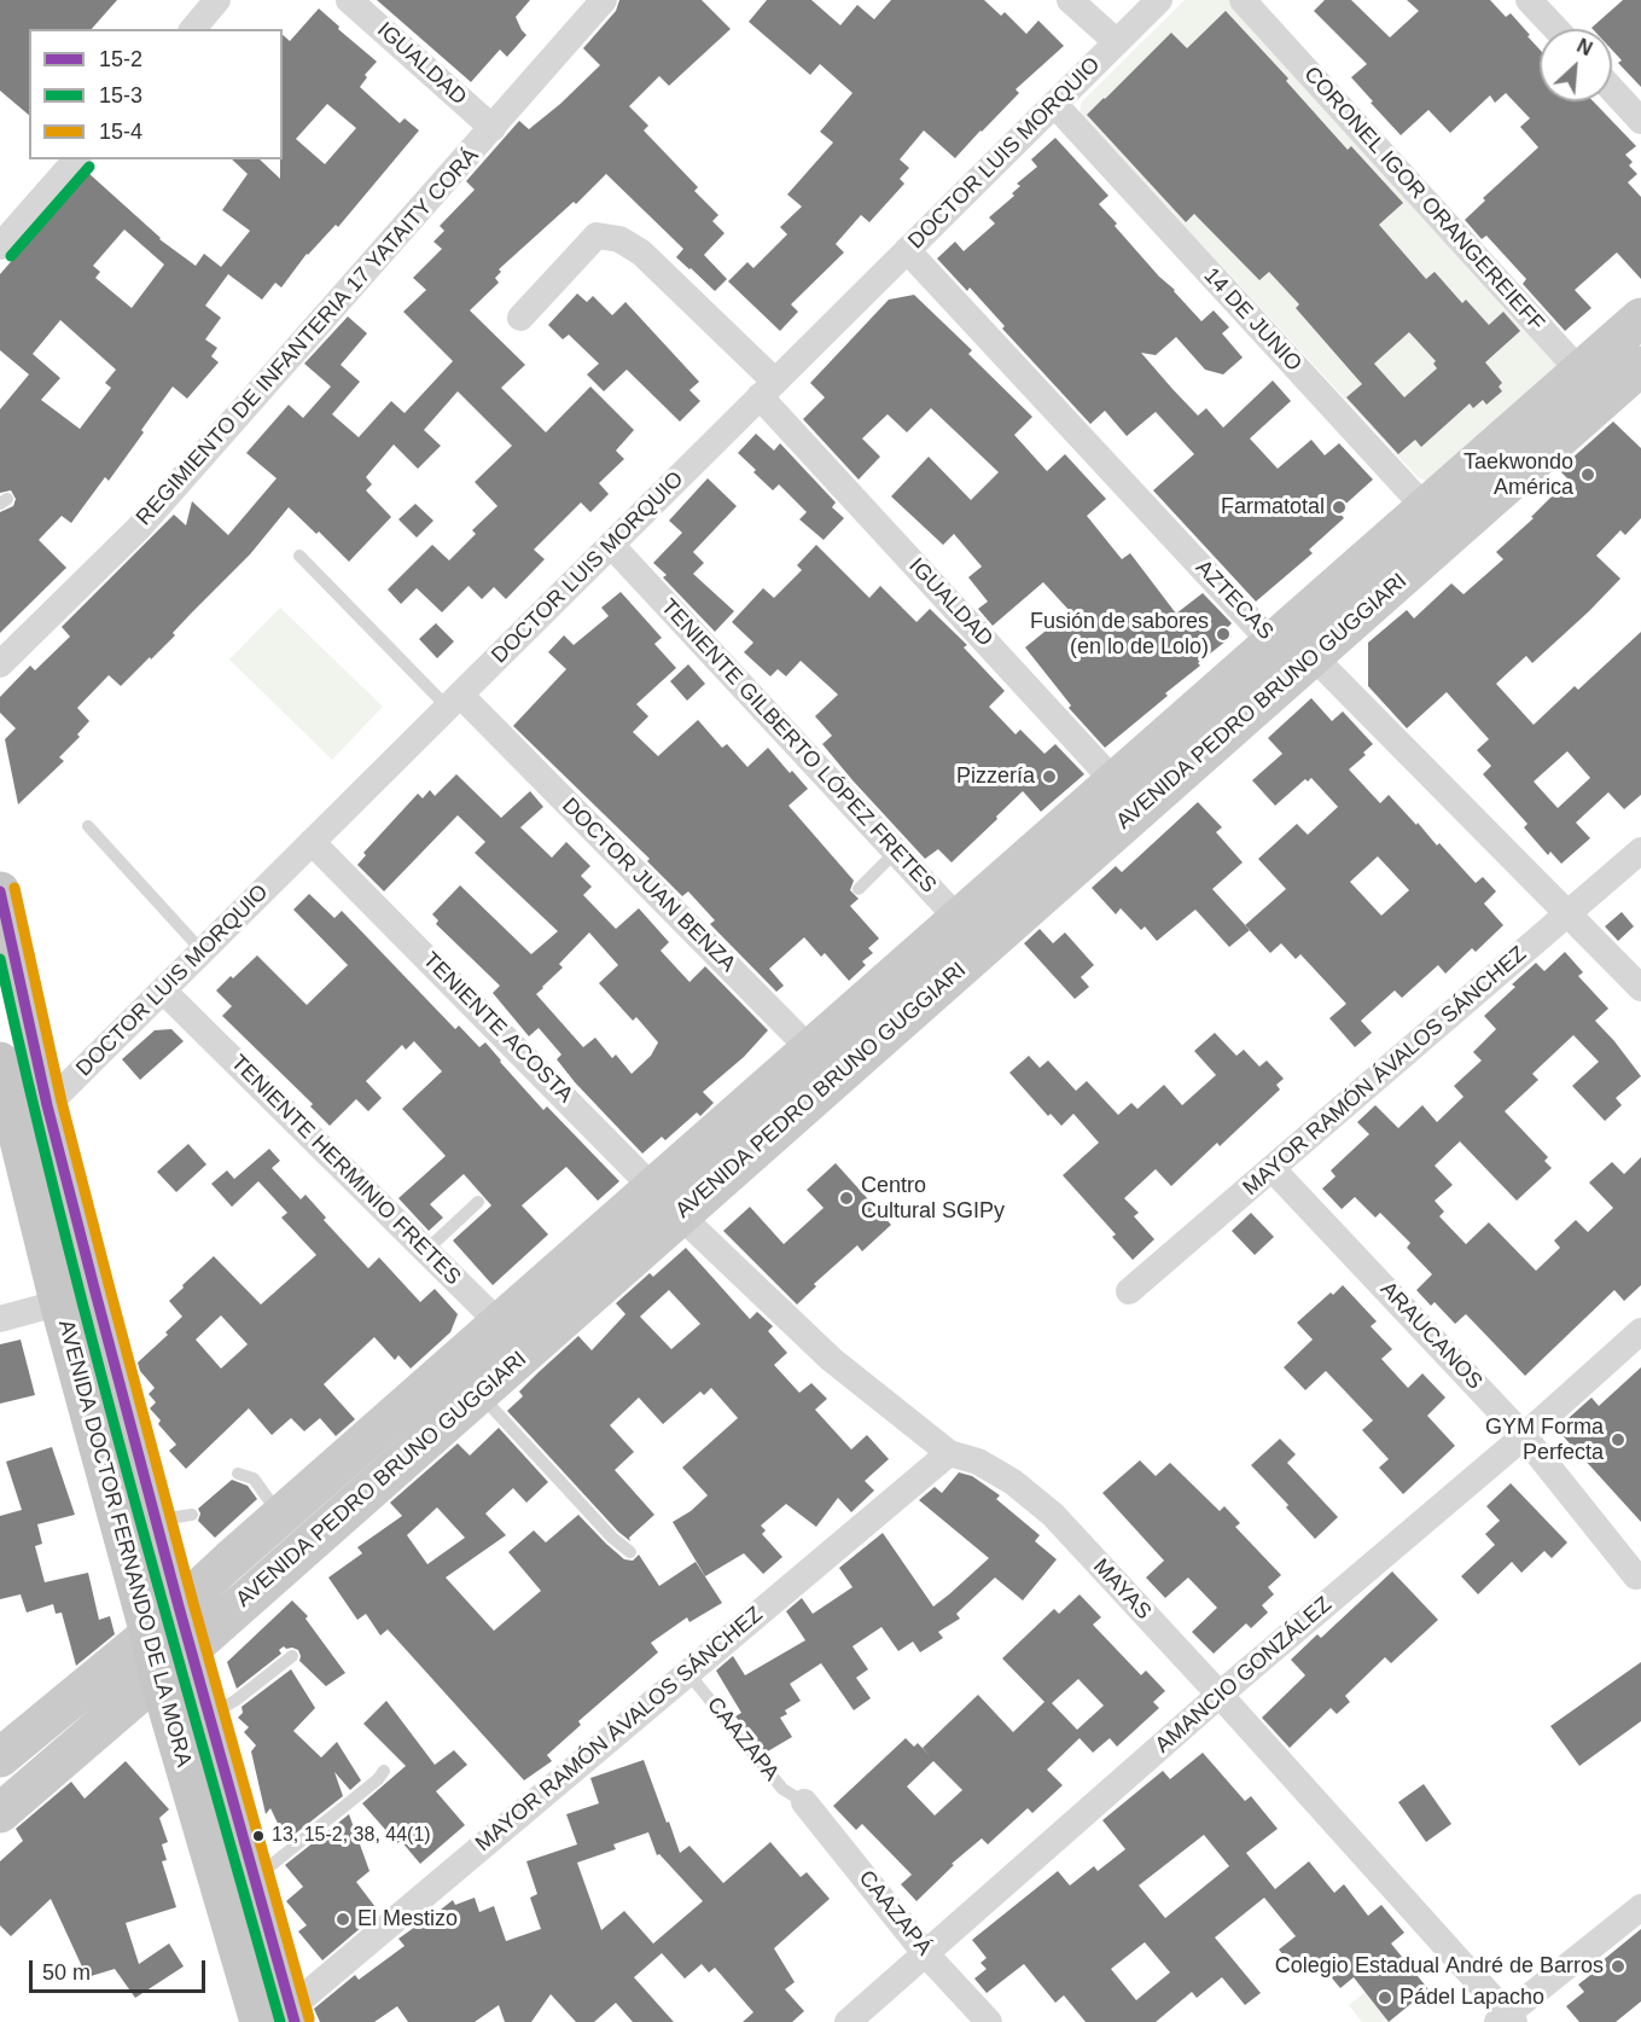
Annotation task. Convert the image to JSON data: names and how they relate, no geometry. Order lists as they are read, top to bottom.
{
  "streets": {
    "highway": ["AVENIDA DOCTOR FERNANDO DE LA MORA"],
    "main road": ["AVENIDA PEDRO BRUNO GUGGIARI"],
    "street": [
      "IGUALDAD",
      "DOCTOR LUIS MORQUIO",
      "CORONEL IGOR ORANGEREIEFF",
      "14 DE JUNIO",
      "REGIMIENTO DE INFANTERIA 17 YATAITY CORÁ",
      "AZTECAS",
      "TENIENTE GILBERTO LÓPEZ FRETES",
      "DOCTOR JUAN BENZA",
      "TENIENTE ACOSTA",
      "MAYOR RAMÓN ÁVALOS SÁNCHEZ",
      "TENIENTE HERMINIO FRETES",
      "ARAUCANOS",
      "MAYAS",
      "AMANCIO GONZÁLEZ",
      "CAAZAPÁ"
    ],
    "lane": ["CAAZAPA"]
  },
  "crossings": [
    ["IGUALDAD", "DOCTOR LUIS MORQUIO"],
    ["IGUALDAD", "REGIMIENTO DE INFANTERIA 17 YATAITY CORÁ"],
    ["IGUALDAD", "AVENIDA PEDRO BRUNO GUGGIARI"],
    ["DOCTOR LUIS MORQUIO", "14 DE JUNIO"],
    ["DOCTOR LUIS MORQUIO", "AZTECAS"],
    ["DOCTOR LUIS MORQUIO", "TENIENTE GILBERTO LÓPEZ FRETES"],
    ["DOCTOR LUIS MORQUIO", "DOCTOR JUAN BENZA"],
    ["DOCTOR LUIS MORQUIO", "TENIENTE ACOSTA"],
    ["DOCTOR LUIS MORQUIO", "TENIENTE HERMINIO FRETES"],
    ["DOCTOR LUIS MORQUIO", "AVENIDA DOCTOR FERNANDO DE LA MORA"],
    ["CORONEL IGOR ORANGEREIEFF", "AVENIDA PEDRO BRUNO GUGGIARI"],
    ["14 DE JUNIO", "AVENIDA PEDRO BRUNO GUGGIARI"],
    ["AZTECAS", "AVENIDA PEDRO BRUNO GUGGIARI"],
    ["AZTECAS", "MAYOR RAMÓN ÁVALOS SÁNCHEZ"],
    ["AVENIDA PEDRO BRUNO GUGGIARI", "TENIENTE GILBERTO LÓPEZ FRETES"],
    ["AVENIDA PEDRO BRUNO GUGGIARI", "DOCTOR JUAN BENZA"],
    ["AVENIDA PEDRO BRUNO GUGGIARI", "TENIENTE ACOSTA"],
    ["AVENIDA PEDRO BRUNO GUGGIARI", "TENIENTE HERMINIO FRETES"],
    ["AVENIDA PEDRO BRUNO GUGGIARI", "AVENIDA DOCTOR FERNANDO DE LA MORA"],
    ["AVENIDA PEDRO BRUNO GUGGIARI", "MAYAS"],
    ["TENIENTE ACOSTA", "MAYAS"],
    ["MAYOR RAMÓN ÁVALOS SÁNCHEZ", "ARAUCANOS"],
    ["MAYOR RAMÓN ÁVALOS SÁNCHEZ", "AVENIDA DOCTOR FERNANDO DE LA MORA"],
    ["MAYOR RAMÓN ÁVALOS SÁNCHEZ", "MAYAS"],
    ["MAYOR RAMÓN ÁVALOS SÁNCHEZ", "CAAZAPA"],
    ["ARAUCANOS", "AMANCIO GONZÁLEZ"],
    ["MAYAS", "AMANCIO GONZÁLEZ"],
    ["AMANCIO GONZÁLEZ", "CAAZAPÁ"],
    ["CAAZAPA", "CAAZAPÁ"]
  ],
  "places": [
    "Taekwondo América",
    "Farmatotal",
    "Fusión de sabores (en lo de Lolo)",
    "Pizzería",
    "Centro Cultural SGIPy",
    "GYM Forma Perfecta",
    "13, 15-2, 38, 44(1)",
    "El Mestizo",
    "Colegio Estadual André de Barros",
    "Pádel Lapacho"
  ],
  "lines": ["transit line 15-3", "transit line 15-4", "transit line 15-2"],
  "legend": ["15-2", "15-3", "15-4"],
  "scale_bar": "50 m",
  "north": "top right"
}
